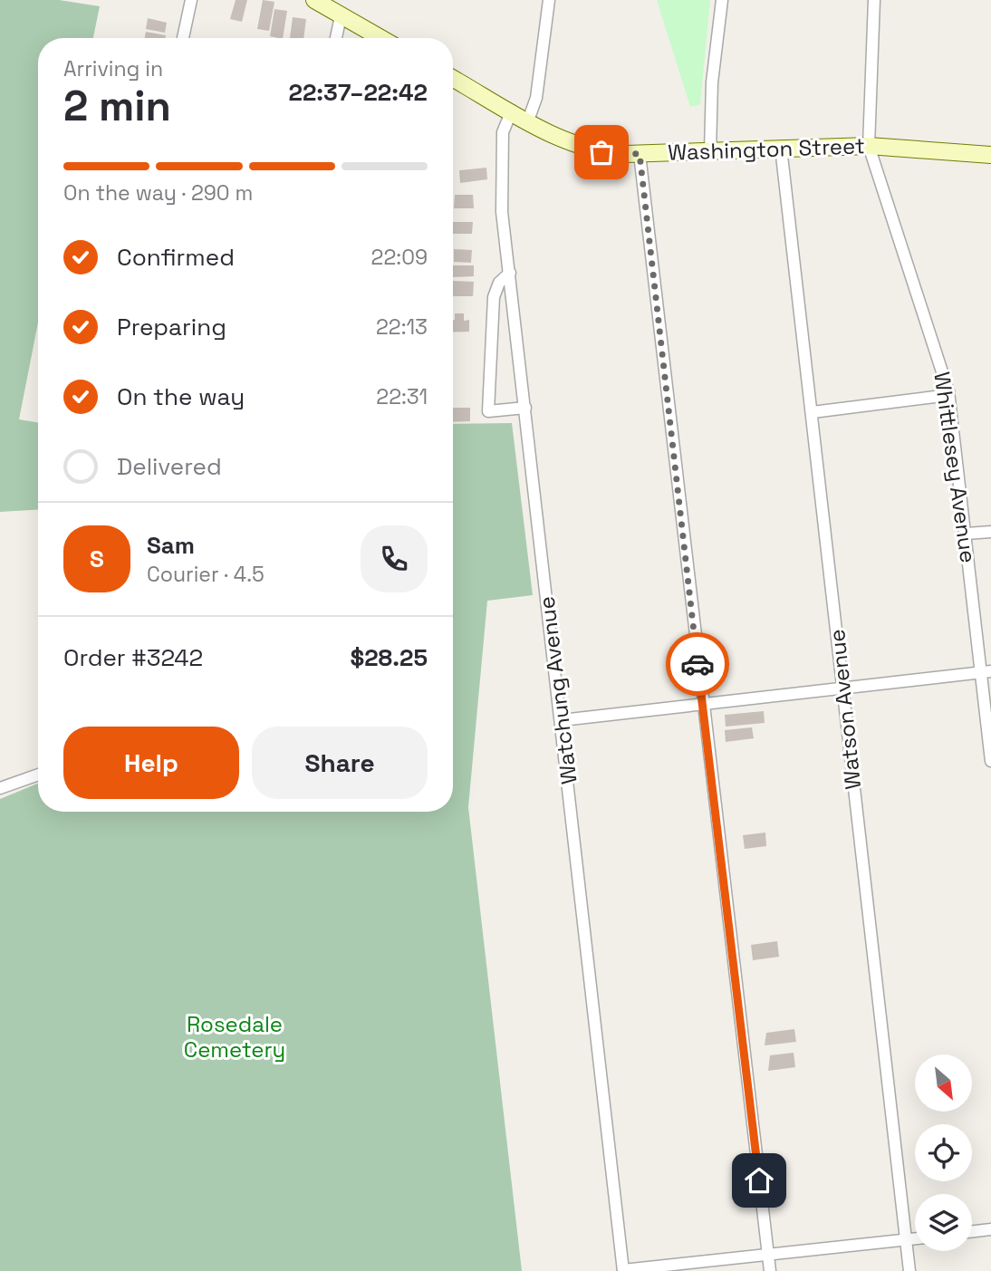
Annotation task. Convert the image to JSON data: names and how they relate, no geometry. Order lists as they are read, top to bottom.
{
  "streets": {
    "main road": ["Washington Street"],
    "street": ["Whittlesey Avenue", "Watchung Avenue", "Watson Avenue"]
  },
  "crossings": [
    ["Washington Street", "Whittlesey Avenue"],
    ["Washington Street", "Watchung Avenue"],
    ["Washington Street", "Watson Avenue"]
  ],
  "parks": ["Rosedale Cemetery"],
  "north": "bottom right",
  "page": {
    "heading": ["2 min", "Arriving in", "22:37–22:42"],
    "panel": [
      "Sam",
      "Courier · 4.5",
      "Order #3242",
      "$28.25"
    ],
    "bar": "On the way · 290 m",
    "list": [
      ["Confirmed", "22:09"],
      ["Preparing", "22:13"],
      ["On the way", "22:31"],
      "Delivered"
    ],
    "round": "S",
    "buttons": ["Help", "Share"]
  }
}
